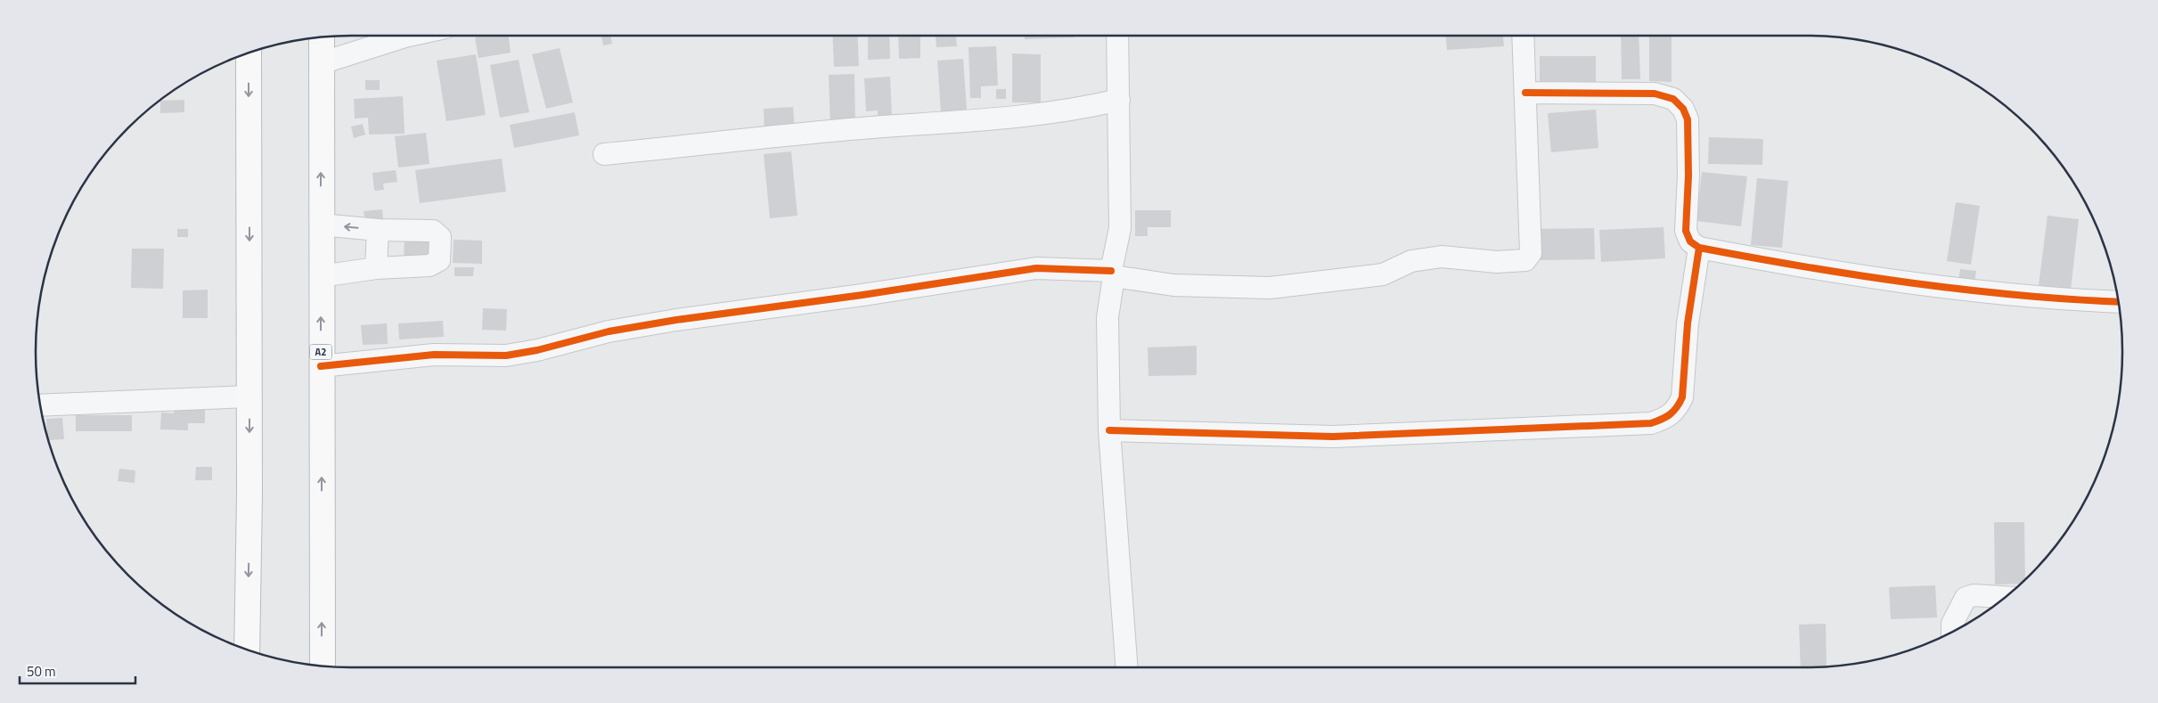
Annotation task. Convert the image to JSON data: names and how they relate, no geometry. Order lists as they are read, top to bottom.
{
  "streets": {
    "highway": ["A2"]
  },
  "scale_bar": "50 m"
}
